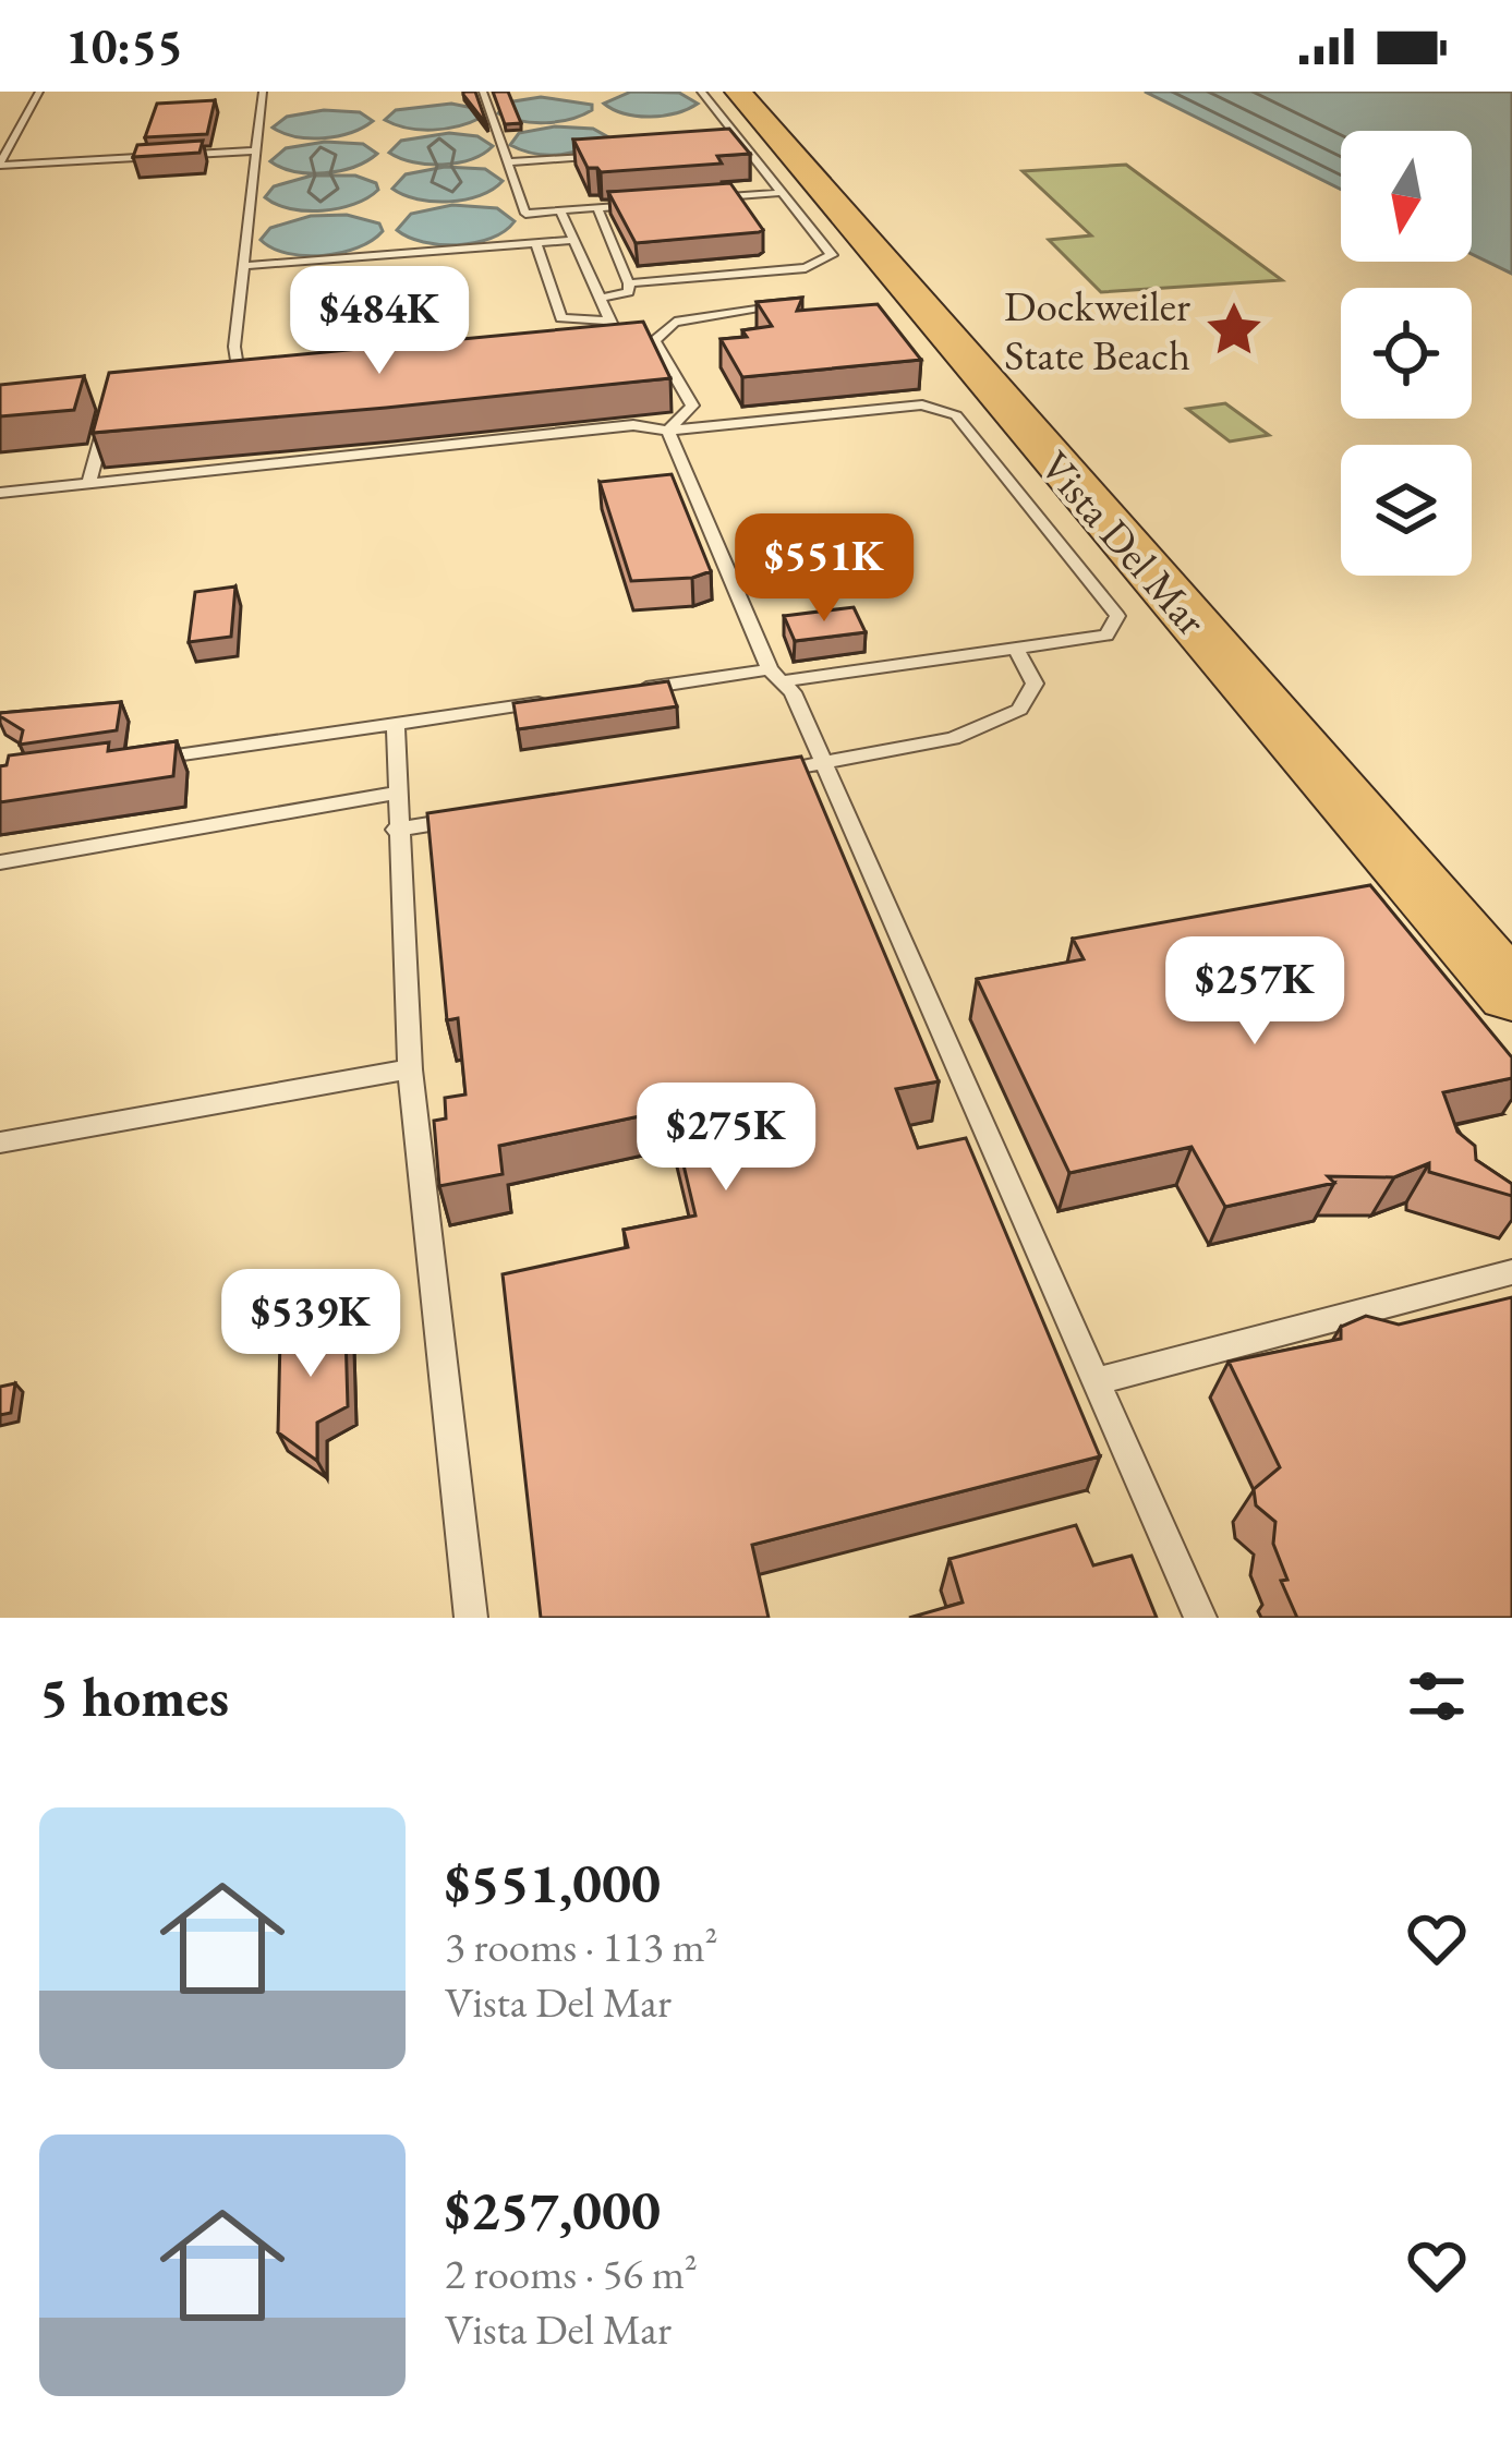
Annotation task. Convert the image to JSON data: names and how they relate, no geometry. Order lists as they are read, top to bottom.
{
  "streets": {
    "main road": ["Vista Del Mar"]
  },
  "places": {
    "place": ["Dockweiler State Beach"]
  },
  "north": "bottom",
  "page": {
    "status": "10:55",
    "price": [
      "$484K",
      "$551K",
      "$257K",
      "$275K",
      "$539K"
    ],
    "heading": "5 homes",
    "list": [
      {
        "name": "$551,000",
        "note": "3 rooms · 113 m² · Vista Del Mar"
      },
      {
        "name": "$257,000",
        "note": "2 rooms · 56 m² · Vista Del Mar"
      }
    ]
  }
}
